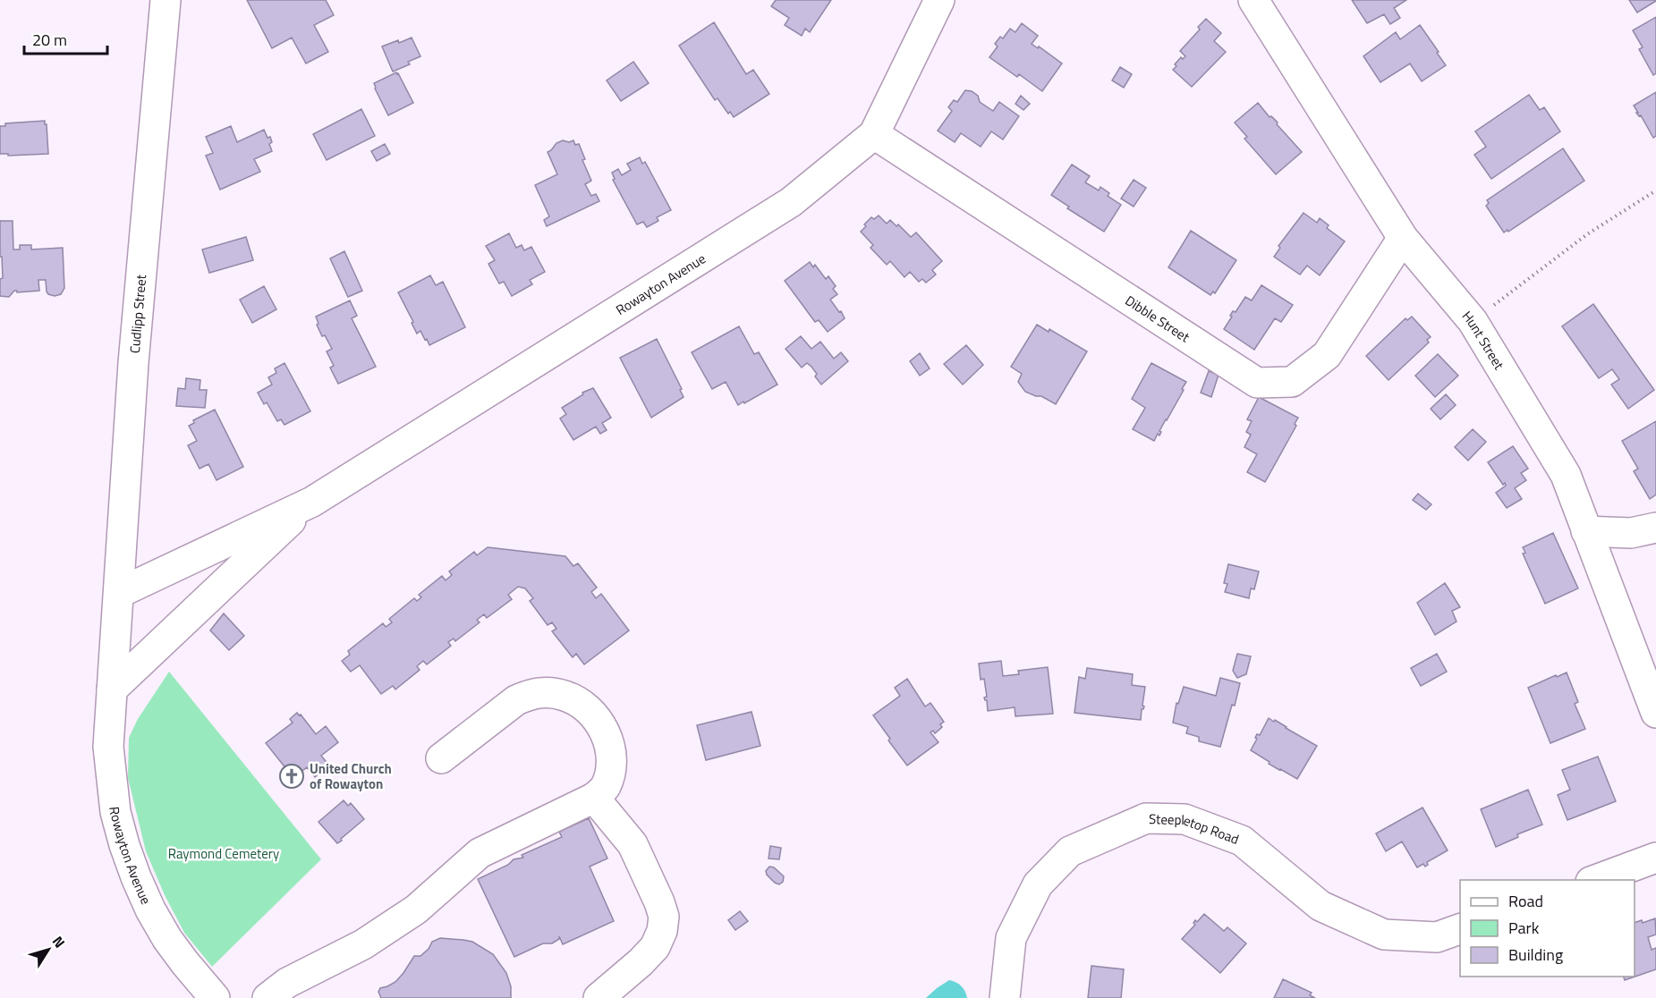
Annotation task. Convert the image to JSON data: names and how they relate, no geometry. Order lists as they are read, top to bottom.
{
  "streets": {
    "street": [
      "Rowayton Avenue",
      "Cudlipp Street",
      "Dibble Street",
      "Hunt Street",
      "Steepletop Road"
    ]
  },
  "crossings": [
    ["Rowayton Avenue", "Cudlipp Street"],
    ["Rowayton Avenue", "Dibble Street"],
    ["Dibble Street", "Hunt Street"]
  ],
  "parks": ["Raymond Cemetery"],
  "places": {
    "church": ["United Church of Rowayton"]
  },
  "legend": ["Road", "Park", "Building"],
  "scale_bar": "20 m",
  "north": "top right"
}
